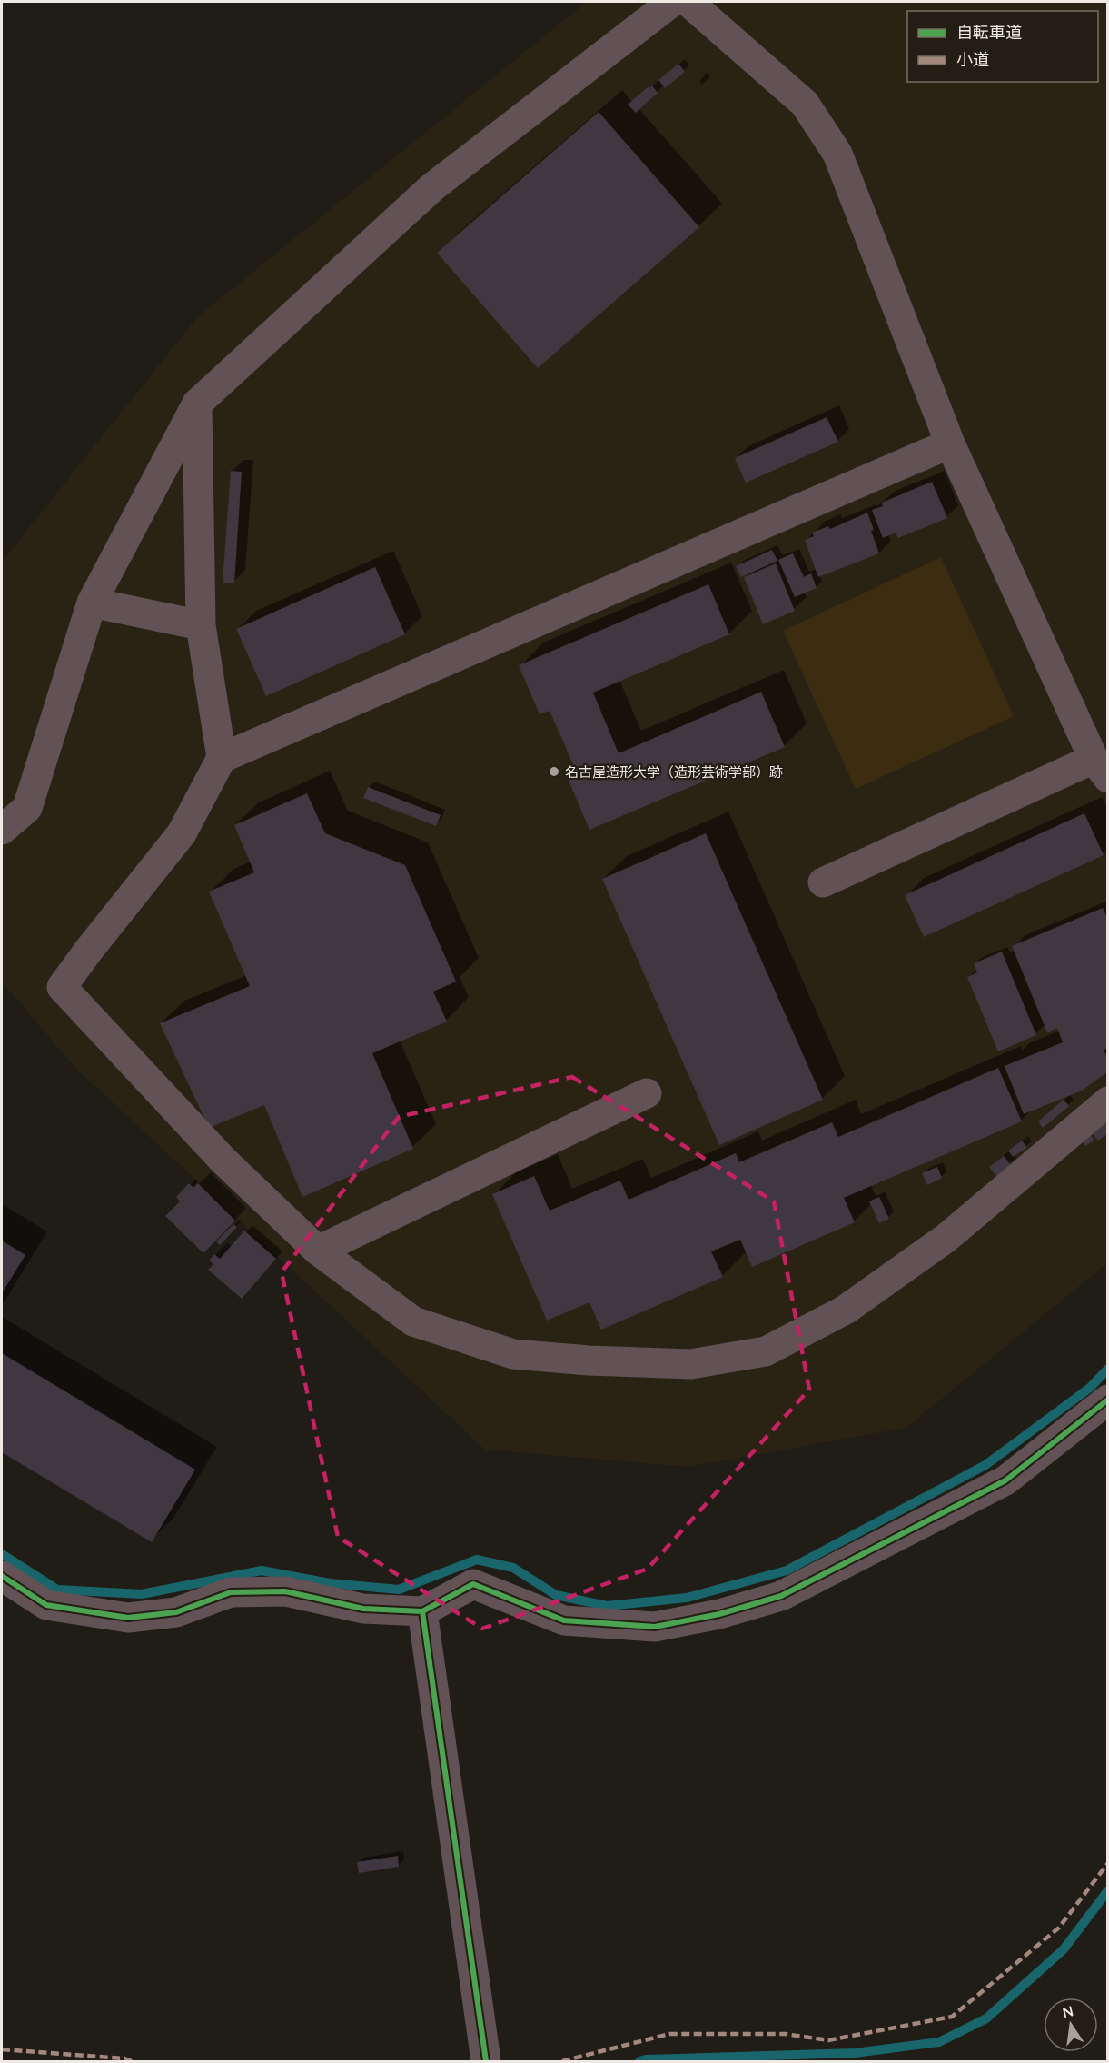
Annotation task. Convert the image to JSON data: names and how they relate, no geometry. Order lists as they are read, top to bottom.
{
  "places": ["名古屋造形大学（造形芸術学部）跡"],
  "legend": ["自転車道", "小道"],
  "north": "top"
}
